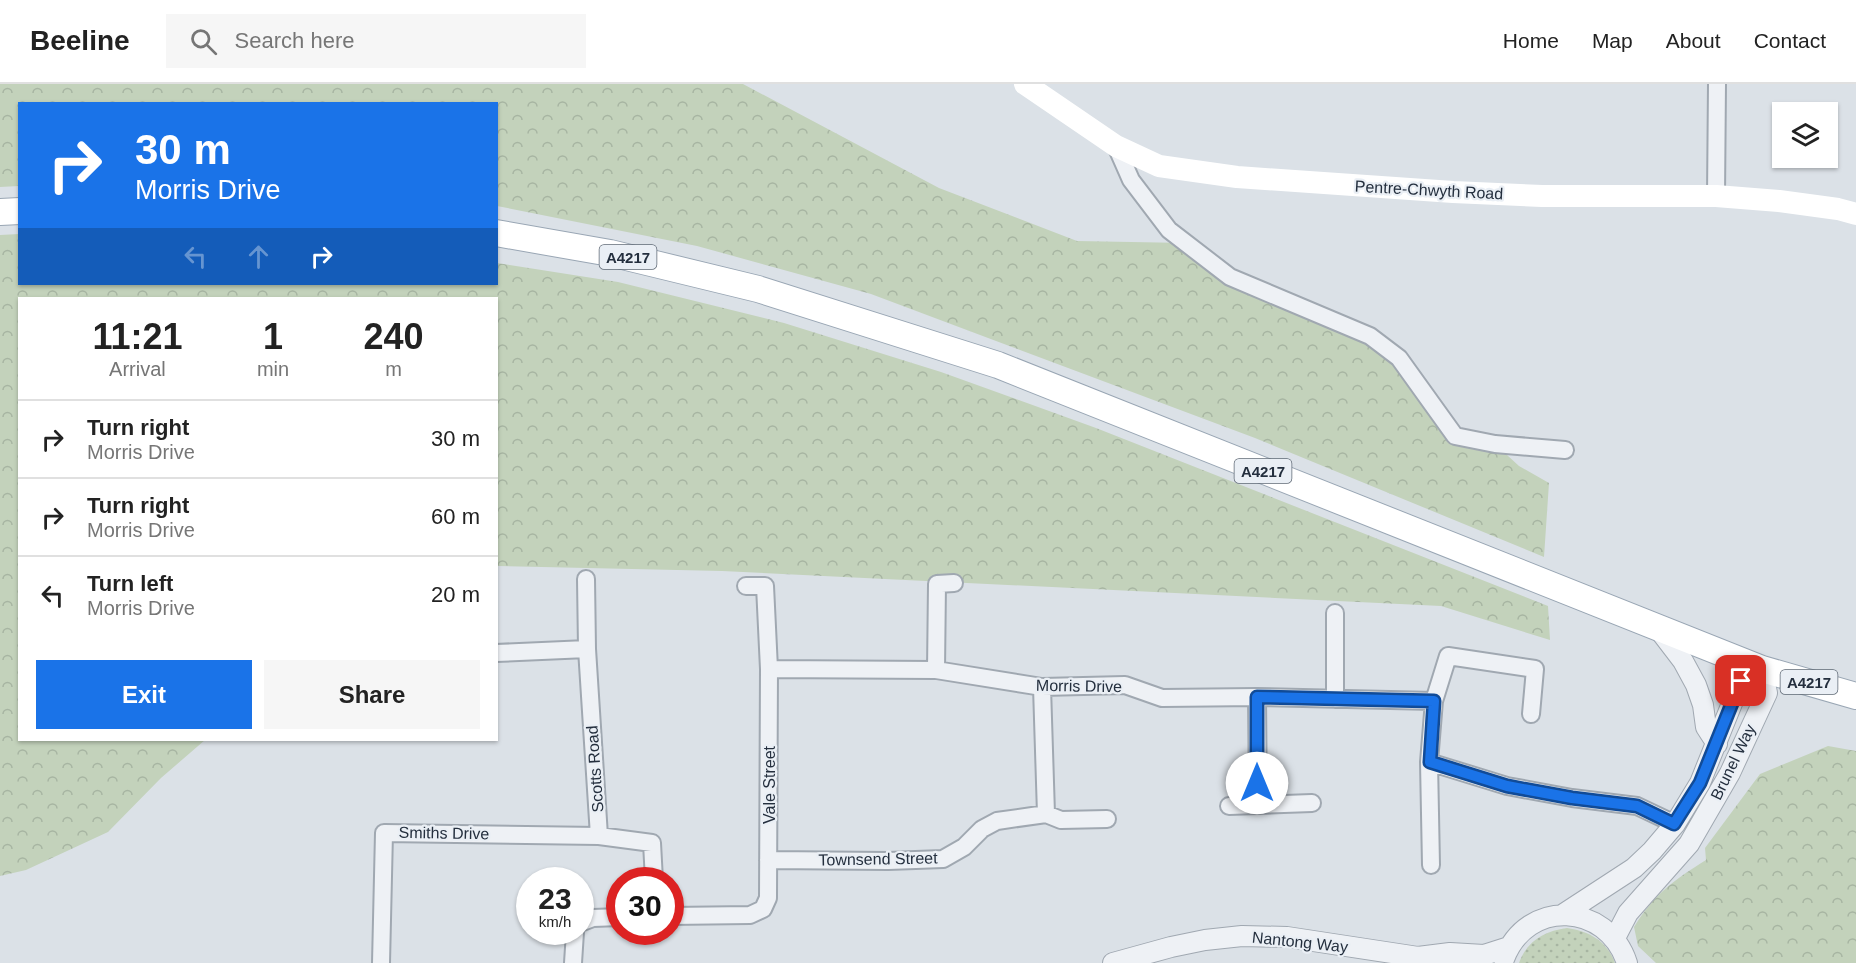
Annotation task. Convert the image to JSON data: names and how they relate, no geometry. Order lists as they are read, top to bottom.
{
  "streets": {
    "main road": ["Pentre-Chwyth Road", "A4217"],
    "street": [
      "Morris Drive",
      "Brunel Way",
      "Scotts Road",
      "Vale Street",
      "Smiths Drive",
      "Townsend Street",
      "Nantong Way"
    ]
  },
  "crossings": [
    ["A4217", "Brunel Way"],
    ["Morris Drive", "Vale Street"],
    ["Scotts Road", "Smiths Drive"],
    ["Vale Street", "Townsend Street"]
  ],
  "page": {
    "header": "Beeline",
    "search": "Search here",
    "nav": [
      "Home",
      "Map",
      "About",
      "Contact"
    ],
    "turn": ["30 m", "Morris Drive"],
    "eta": [
      "11:21",
      "Arrival",
      "1",
      "min",
      "240",
      "m"
    ],
    "list": [
      {
        "name": "Turn right",
        "note": "Morris Drive",
        "value": "30 m"
      },
      {
        "name": "Turn right",
        "note": "Morris Drive",
        "value": "60 m"
      },
      {
        "name": "Turn left",
        "note": "Morris Drive",
        "value": "20 m"
      }
    ],
    "buttons": ["Exit", "Share"],
    "speed": "23 km/h",
    "limit": "30"
  }
}
